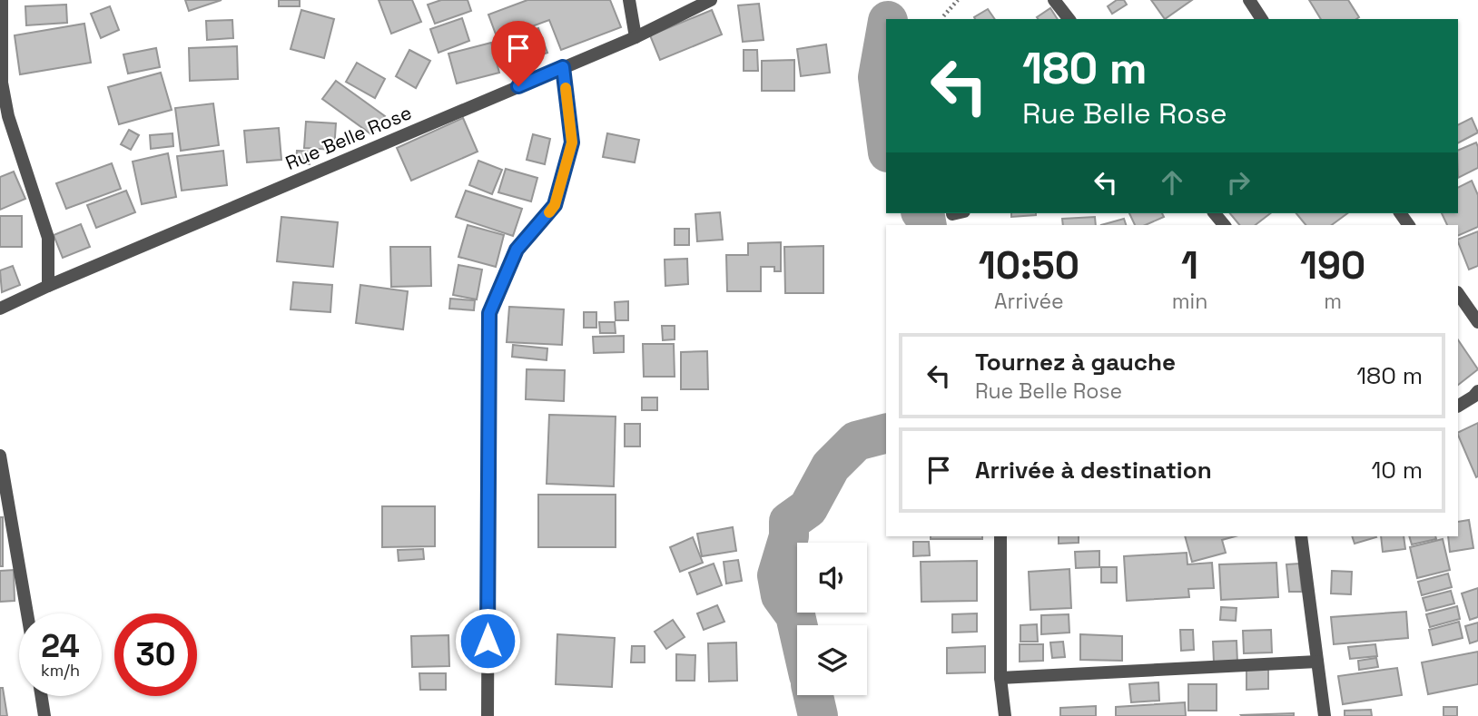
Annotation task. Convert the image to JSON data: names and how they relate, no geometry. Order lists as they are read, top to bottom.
{
  "streets": {
    "street": ["Rue Belle Rose"]
  },
  "page": {
    "turn": ["180 m", "Rue Belle Rose"],
    "eta": [
      "10:50",
      "Arrivée",
      "1",
      "min",
      "190",
      "m"
    ],
    "list": [
      {
        "name": "Tournez à gauche",
        "note": "Rue Belle Rose",
        "value": "180 m"
      },
      {
        "name": "Arrivée à destination",
        "value": "10 m"
      }
    ],
    "speed": "24 km/h",
    "limit": "30"
  }
}
